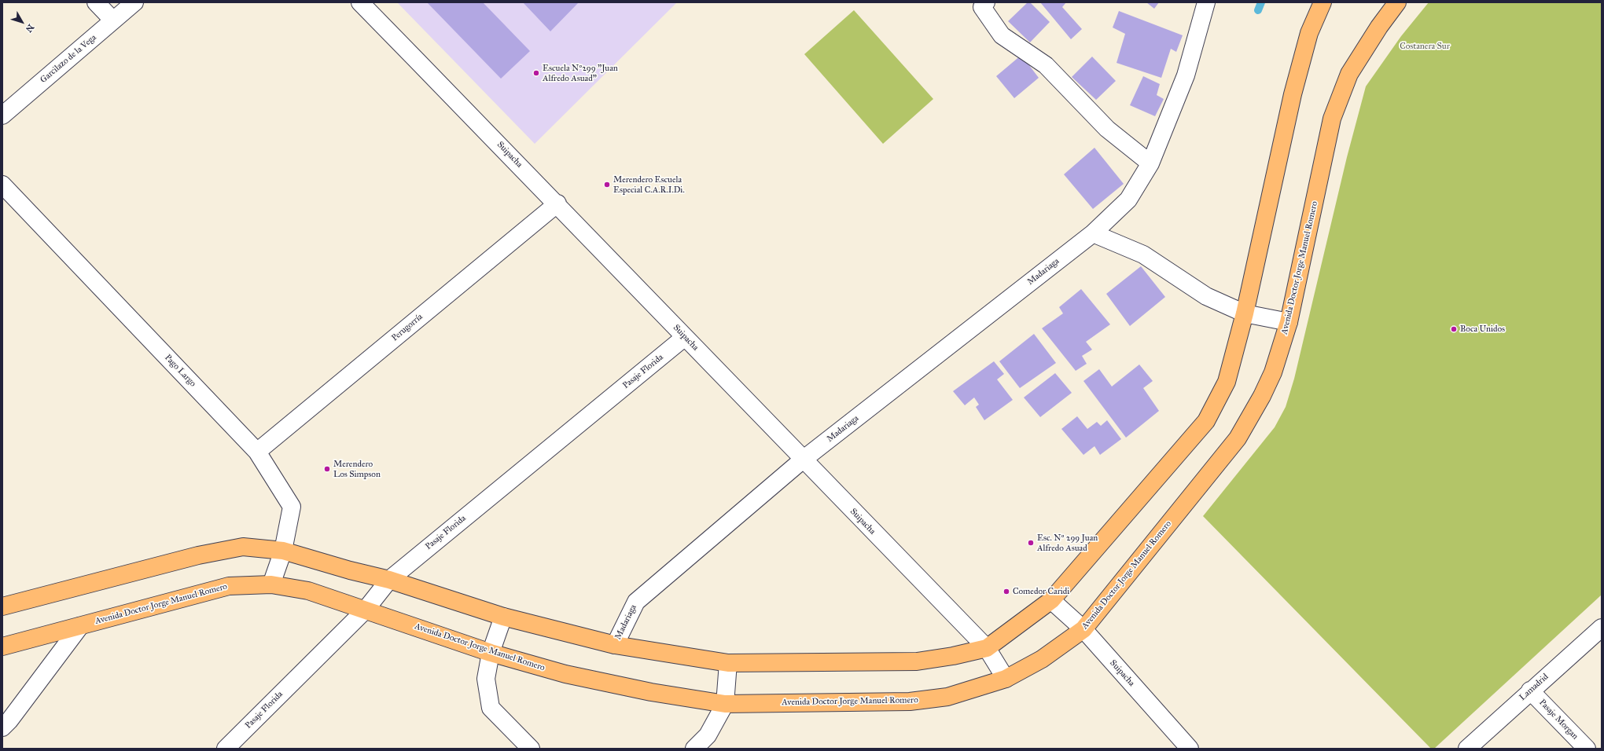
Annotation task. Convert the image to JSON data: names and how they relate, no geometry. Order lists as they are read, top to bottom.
{
  "streets": {
    "main road": ["Avenida Doctor Jorge Manuel Romero"],
    "street": [
      "Garcilazo de la Vega",
      "Suipacha",
      "Madariaga",
      "Perugorría",
      "Pago Largo",
      "Pasaje Florida",
      "Lamadrid",
      "Pasaje Morgan"
    ]
  },
  "crossings": [
    ["Suipacha", "Avenida Doctor Jorge Manuel Romero"],
    ["Suipacha", "Madariaga"],
    ["Suipacha", "Perugorría"],
    ["Suipacha", "Pasaje Florida"],
    ["Avenida Doctor Jorge Manuel Romero", "Pago Largo"],
    ["Avenida Doctor Jorge Manuel Romero", "Pasaje Florida"],
    ["Perugorría", "Pago Largo"],
    ["Lamadrid", "Pasaje Morgan"]
  ],
  "parks": ["Costanera Sur"],
  "places": [
    "Escuela Nº299 \"Juan Alfredo Asuad\"",
    "Merendero Escuela Especial C.A.R.I.Di.",
    "Boca Unidos",
    "Merendero Los Simpson",
    "Esc. Nº 299 Juan Alfredo Asuad",
    "Comedor Caridi"
  ],
  "north": "bottom right"
}
